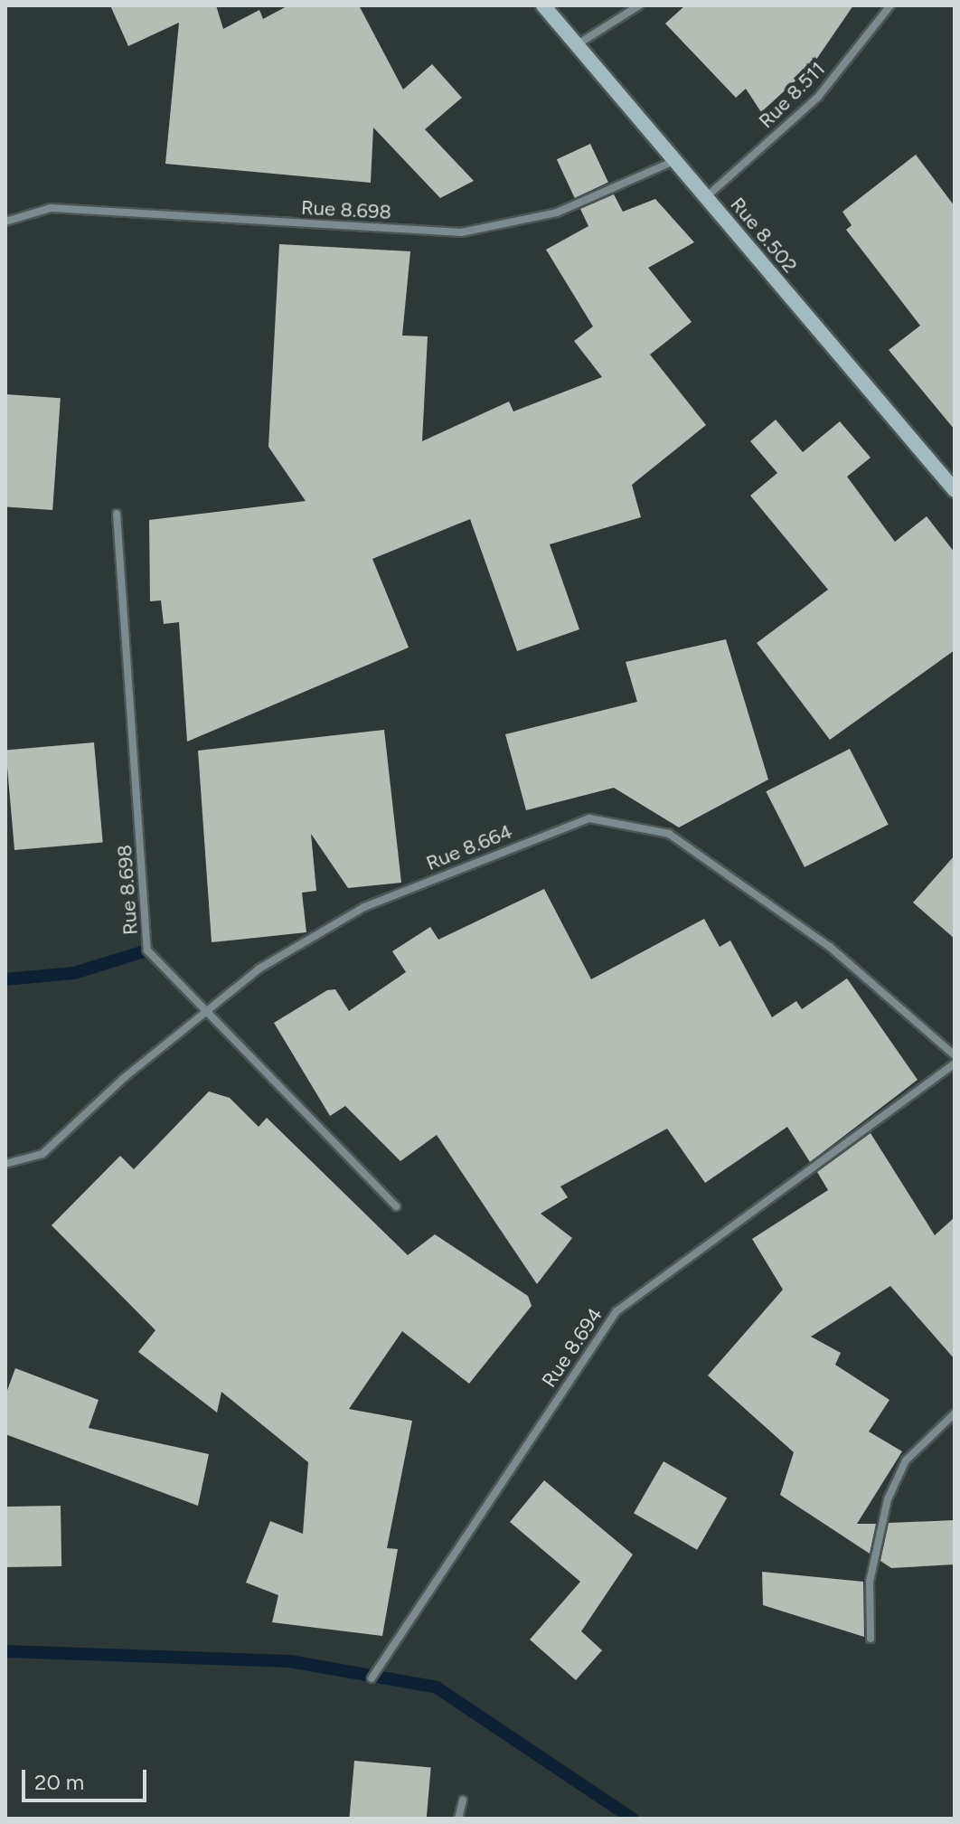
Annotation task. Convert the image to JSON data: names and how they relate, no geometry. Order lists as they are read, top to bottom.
{
  "streets": {
    "main road": ["Rue 8.502"],
    "street": [
      "Rue 8.511",
      "Rue 8.698",
      "Rue 8.664",
      "Rue 8.694"
    ]
  },
  "crossings": [
    ["Rue 8.511", "Rue 8.502"],
    ["Rue 8.698", "Rue 8.502"],
    ["Rue 8.698", "Rue 8.664"]
  ],
  "scale_bar": "20 m"
}
